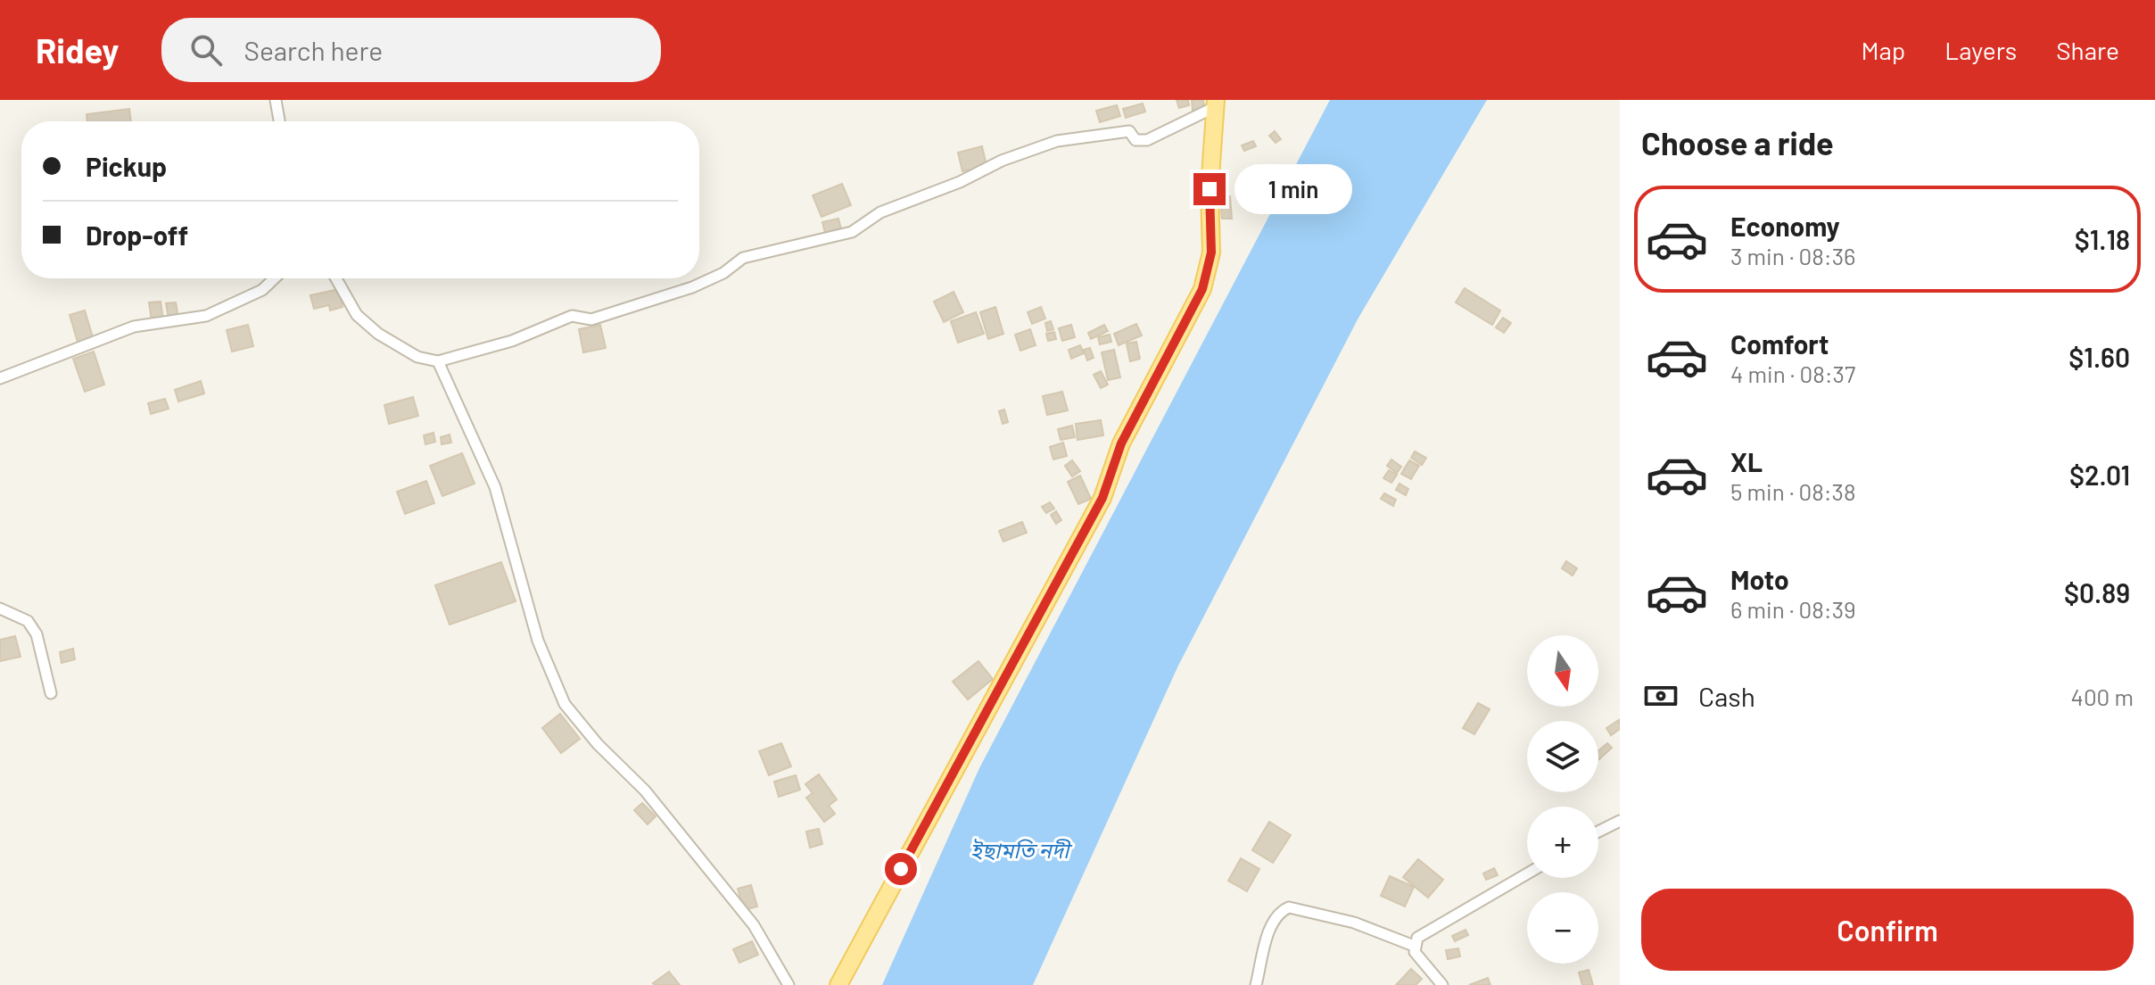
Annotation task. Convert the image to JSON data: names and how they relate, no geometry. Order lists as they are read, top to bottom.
{
  "water": ["ইছামতি নদী"],
  "north": "bottom",
  "page": {
    "header": "Ridey",
    "search": "Search here",
    "nav": ["Map", "Layers", "Share"],
    "heading": "Choose a ride",
    "banner": ["Pickup", "Drop-off"],
    "bubble": "1 min",
    "list": [
      {
        "name": "Economy",
        "note": "3 min · 08:36",
        "value": "$1.18"
      },
      {
        "name": "Comfort",
        "note": "4 min · 08:37",
        "value": "$1.60"
      },
      {
        "name": "XL",
        "note": "5 min · 08:38",
        "value": "$2.01"
      },
      {
        "name": "Moto",
        "note": "6 min · 08:39",
        "value": "$0.89"
      }
    ],
    "map_buttons": ["+", "−"],
    "pay": ["Cash", "400 m"],
    "buttons": "Confirm"
  }
}
